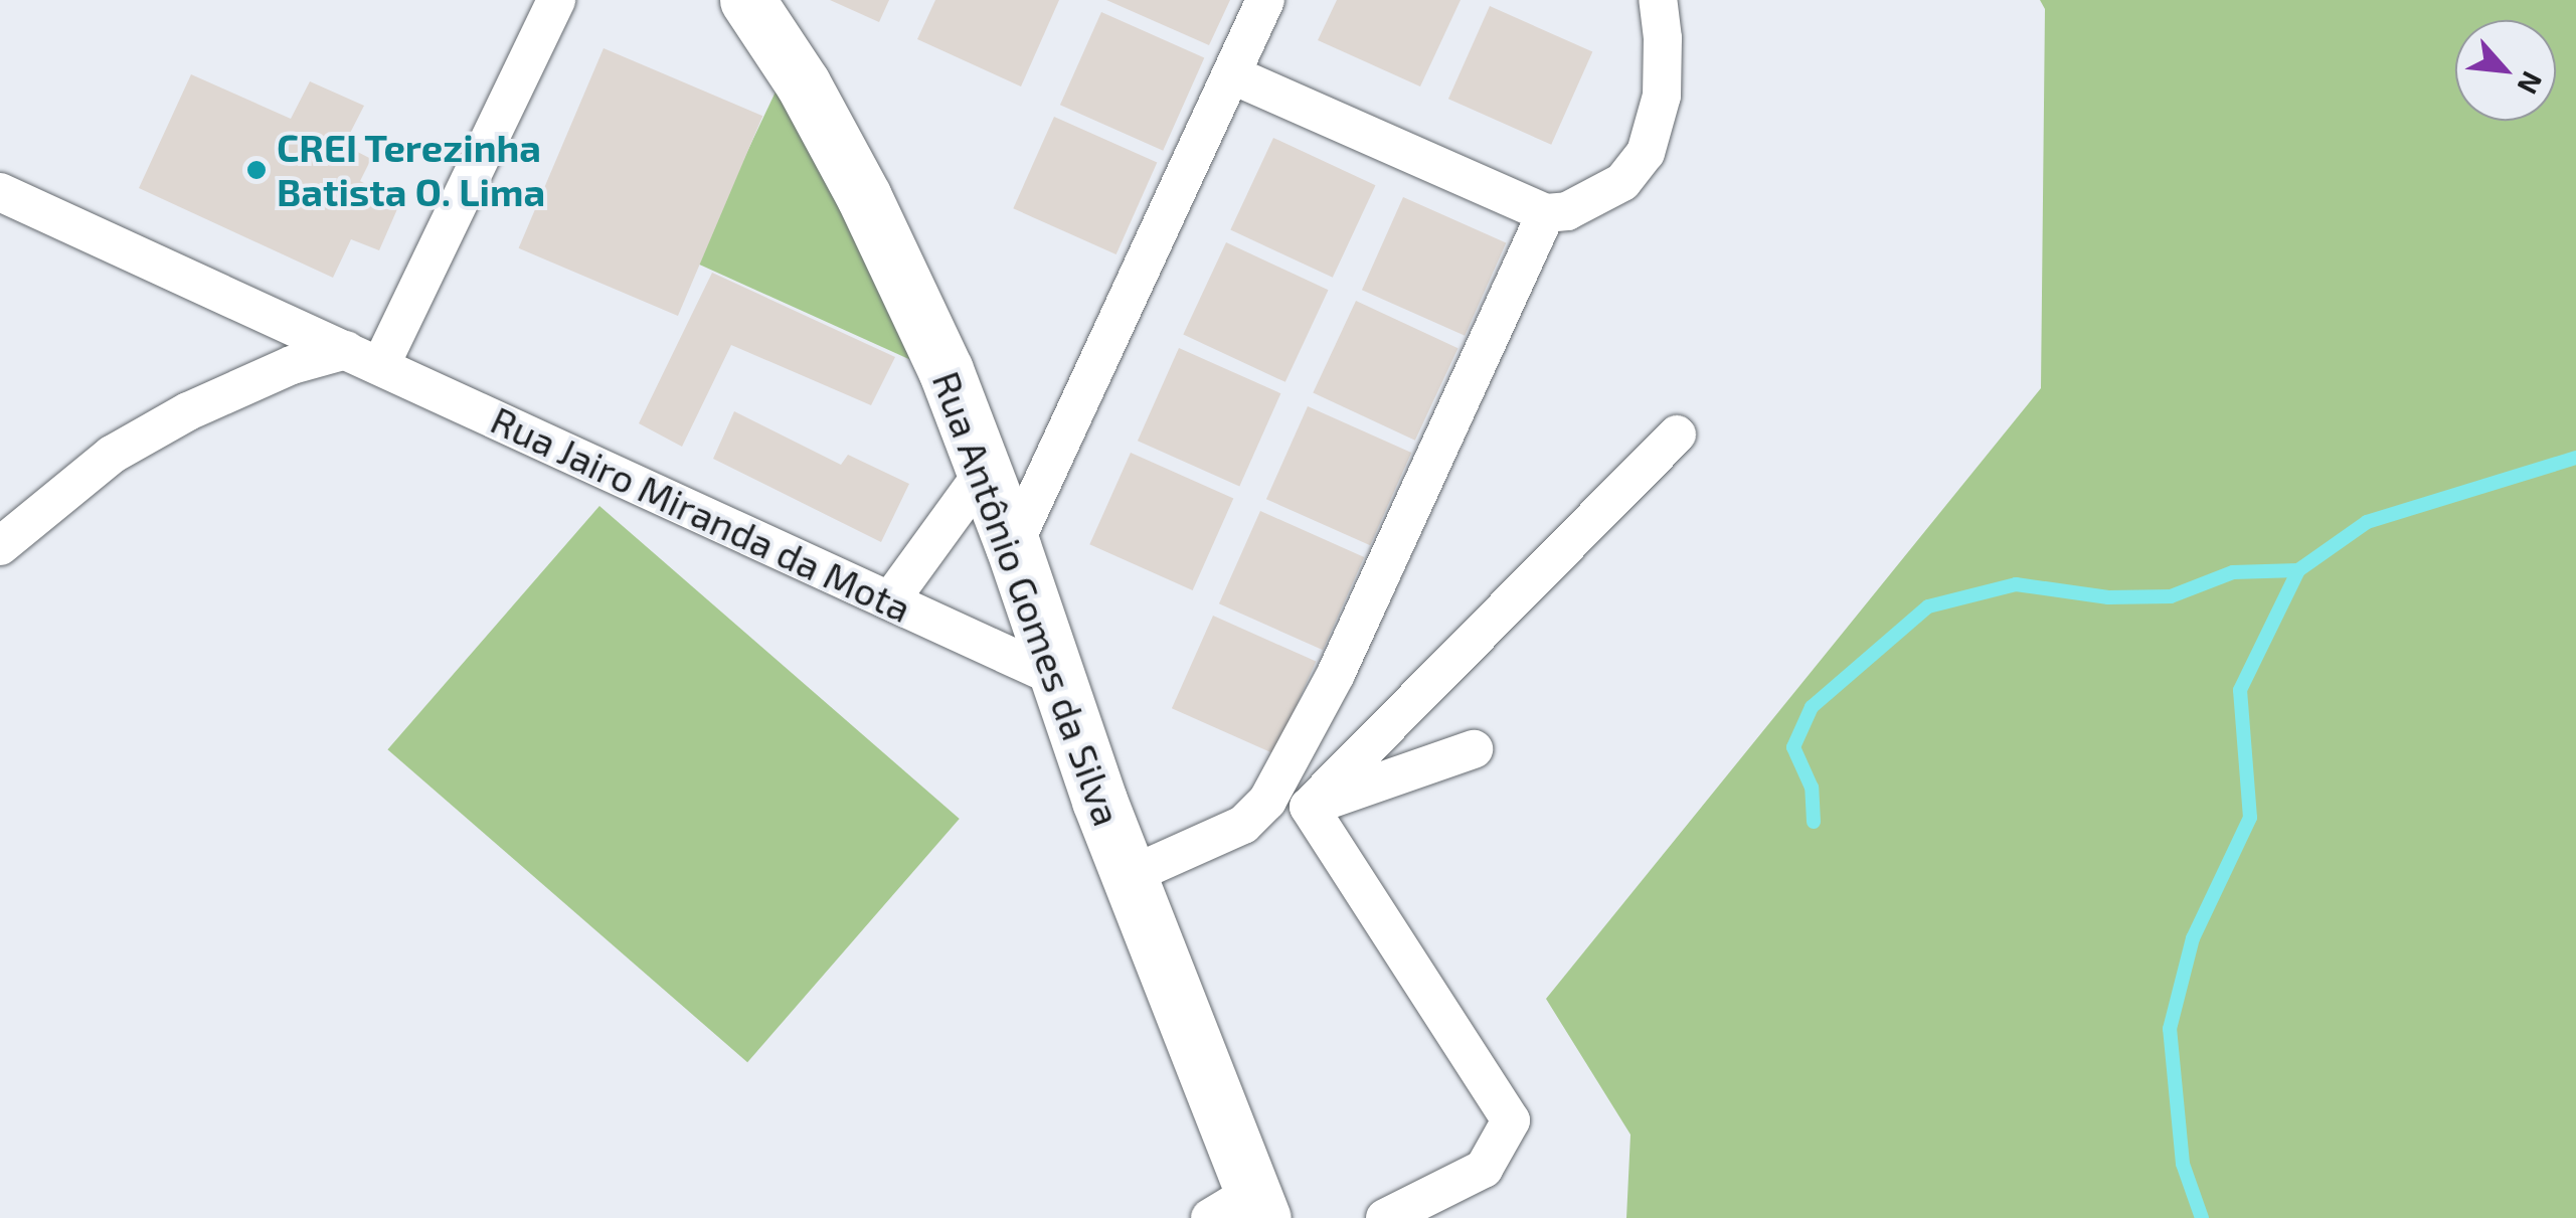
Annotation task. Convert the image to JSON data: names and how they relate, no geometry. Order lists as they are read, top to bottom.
{
  "streets": {
    "street": ["Rua Jairo Miranda da Mota", "Rua Antônio Gomes da Silva"]
  },
  "crossings": [
    ["Rua Jairo Miranda da Mota", "Rua Antônio Gomes da Silva"]
  ],
  "places": ["CREI Terezinha Batista O. Lima"],
  "north": "bottom right"
}
